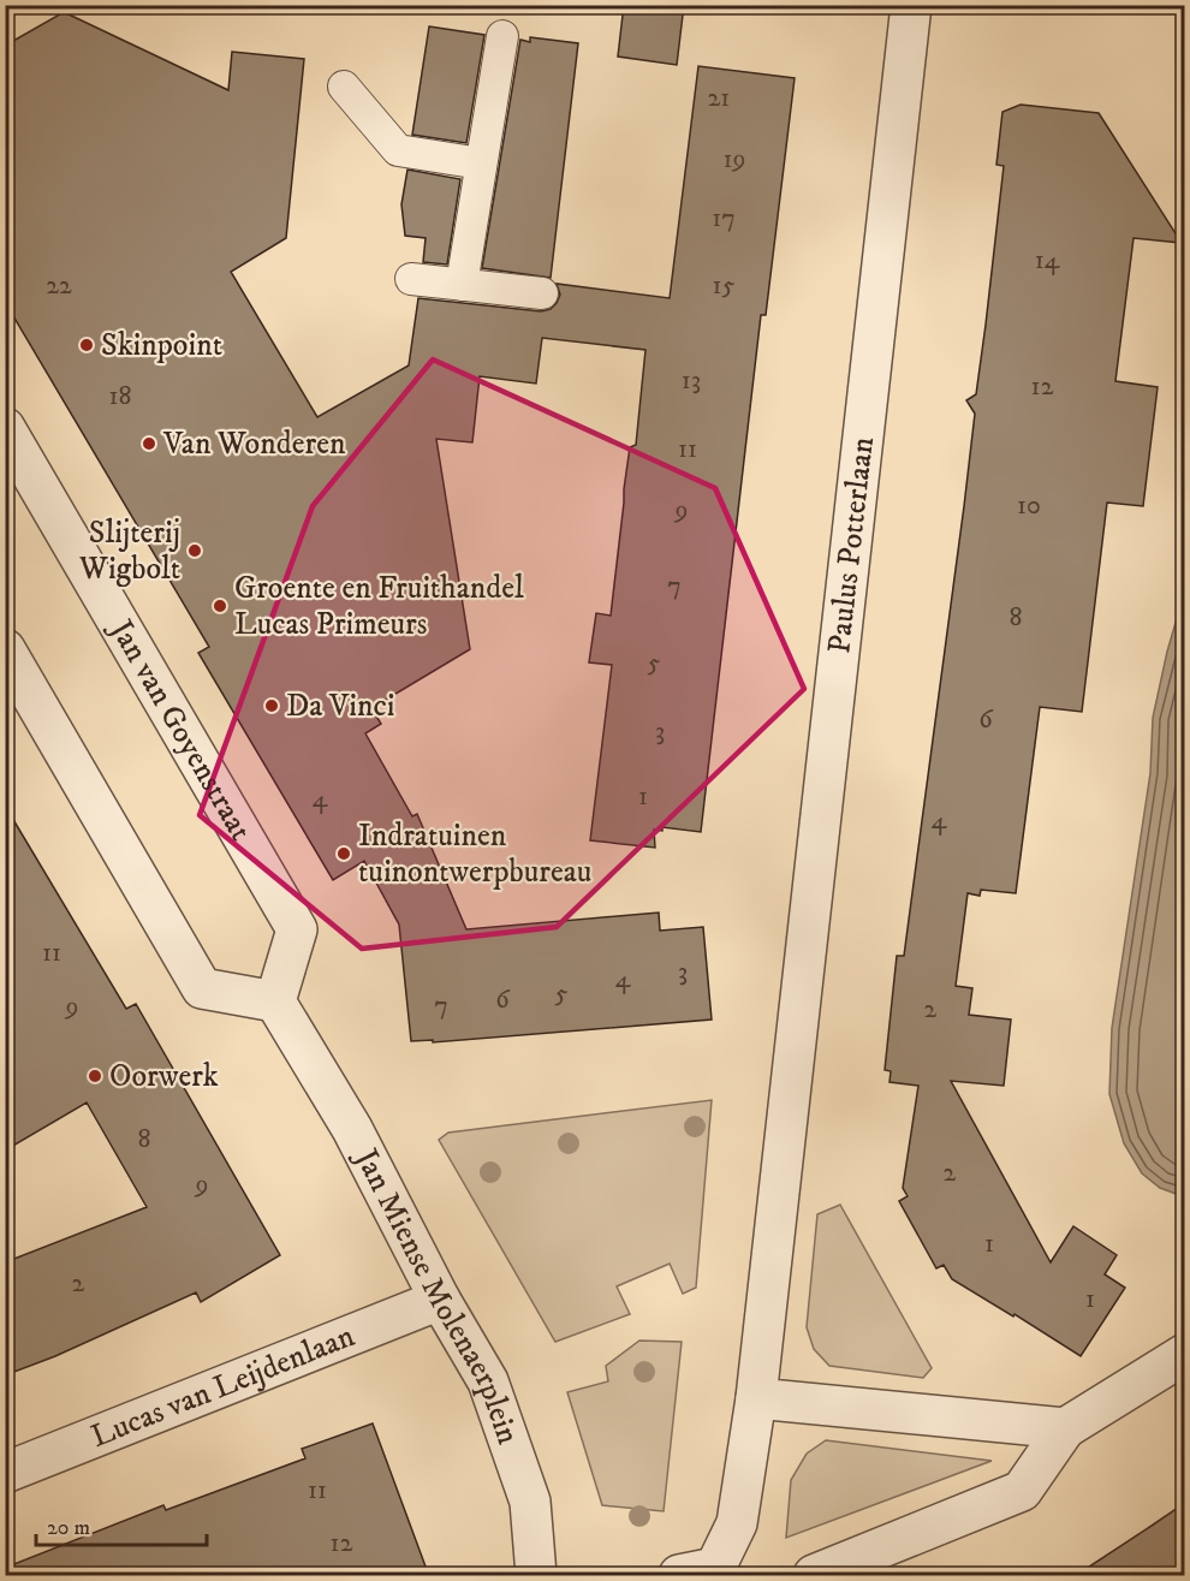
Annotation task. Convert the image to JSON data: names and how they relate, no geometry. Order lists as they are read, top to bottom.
{
  "streets": {
    "street": [
      "Paulus Potterlaan",
      "Jan van Goyenstraat",
      "Jan Miense Molenaerplein",
      "Lucas van Leijdenlaan"
    ]
  },
  "crossings": [
    ["Jan van Goyenstraat", "Jan Miense Molenaerplein"],
    ["Jan Miense Molenaerplein", "Lucas van Leijdenlaan"]
  ],
  "places": [
    "Skinpoint",
    "Van Wonderen",
    "Slijterij Wigbolt",
    "Groente en Fruithandel Lucas Primeurs",
    "Da Vinci",
    "Indratuinen tuinontwerpbureau",
    "Oorwerk"
  ],
  "house_numbers": [
    "21",
    "19",
    "17",
    "14",
    "22",
    "15",
    "13",
    "12",
    "18",
    "11",
    "10",
    "9",
    "7",
    "8",
    "5",
    "6",
    "3",
    "1",
    "4",
    "4",
    "11",
    "3",
    "4",
    "5",
    "6",
    "7",
    "9",
    "2",
    "8",
    "2",
    "9",
    "1",
    "2",
    "1",
    "11",
    "12"
  ],
  "scale_bar": "20 m"
}
